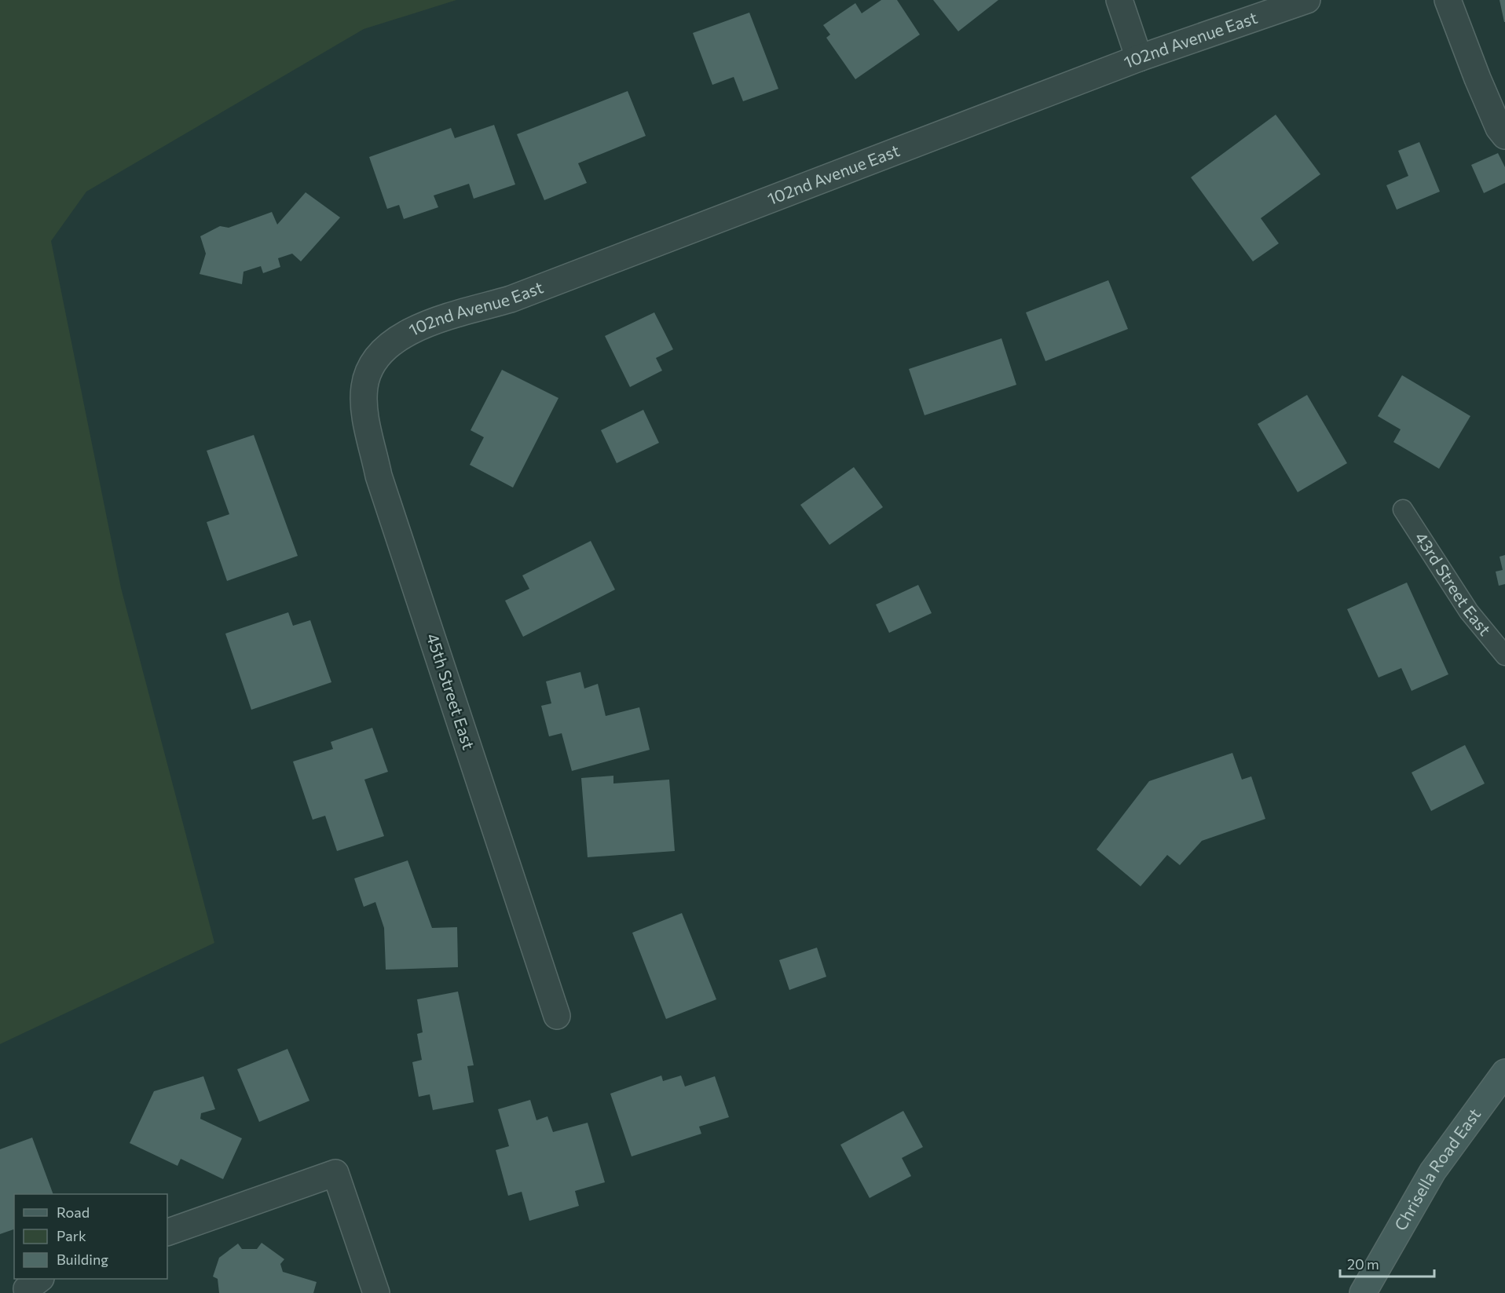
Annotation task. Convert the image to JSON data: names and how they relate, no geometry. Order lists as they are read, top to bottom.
{
  "streets": {
    "street": ["102nd Avenue East", "45th Street East", "Chrisella Road East"],
    "lane": ["43rd Street East"]
  },
  "crossings": [
    ["102nd Avenue East", "45th Street East"]
  ],
  "legend": ["Road", "Park", "Building"],
  "scale_bar": "20 m"
}
